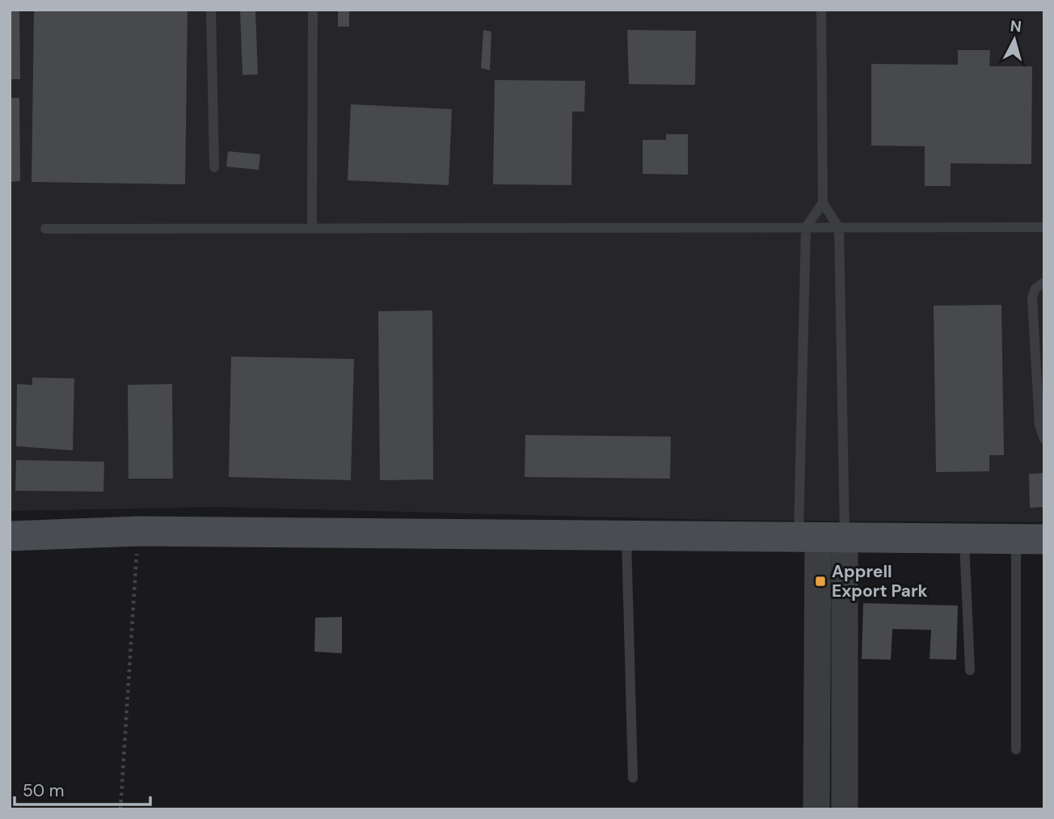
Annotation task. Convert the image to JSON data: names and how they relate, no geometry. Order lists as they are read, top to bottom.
{
  "places": {
    "transit": ["Apprell Export Park"]
  },
  "scale_bar": "50 m",
  "north": "top"
}
